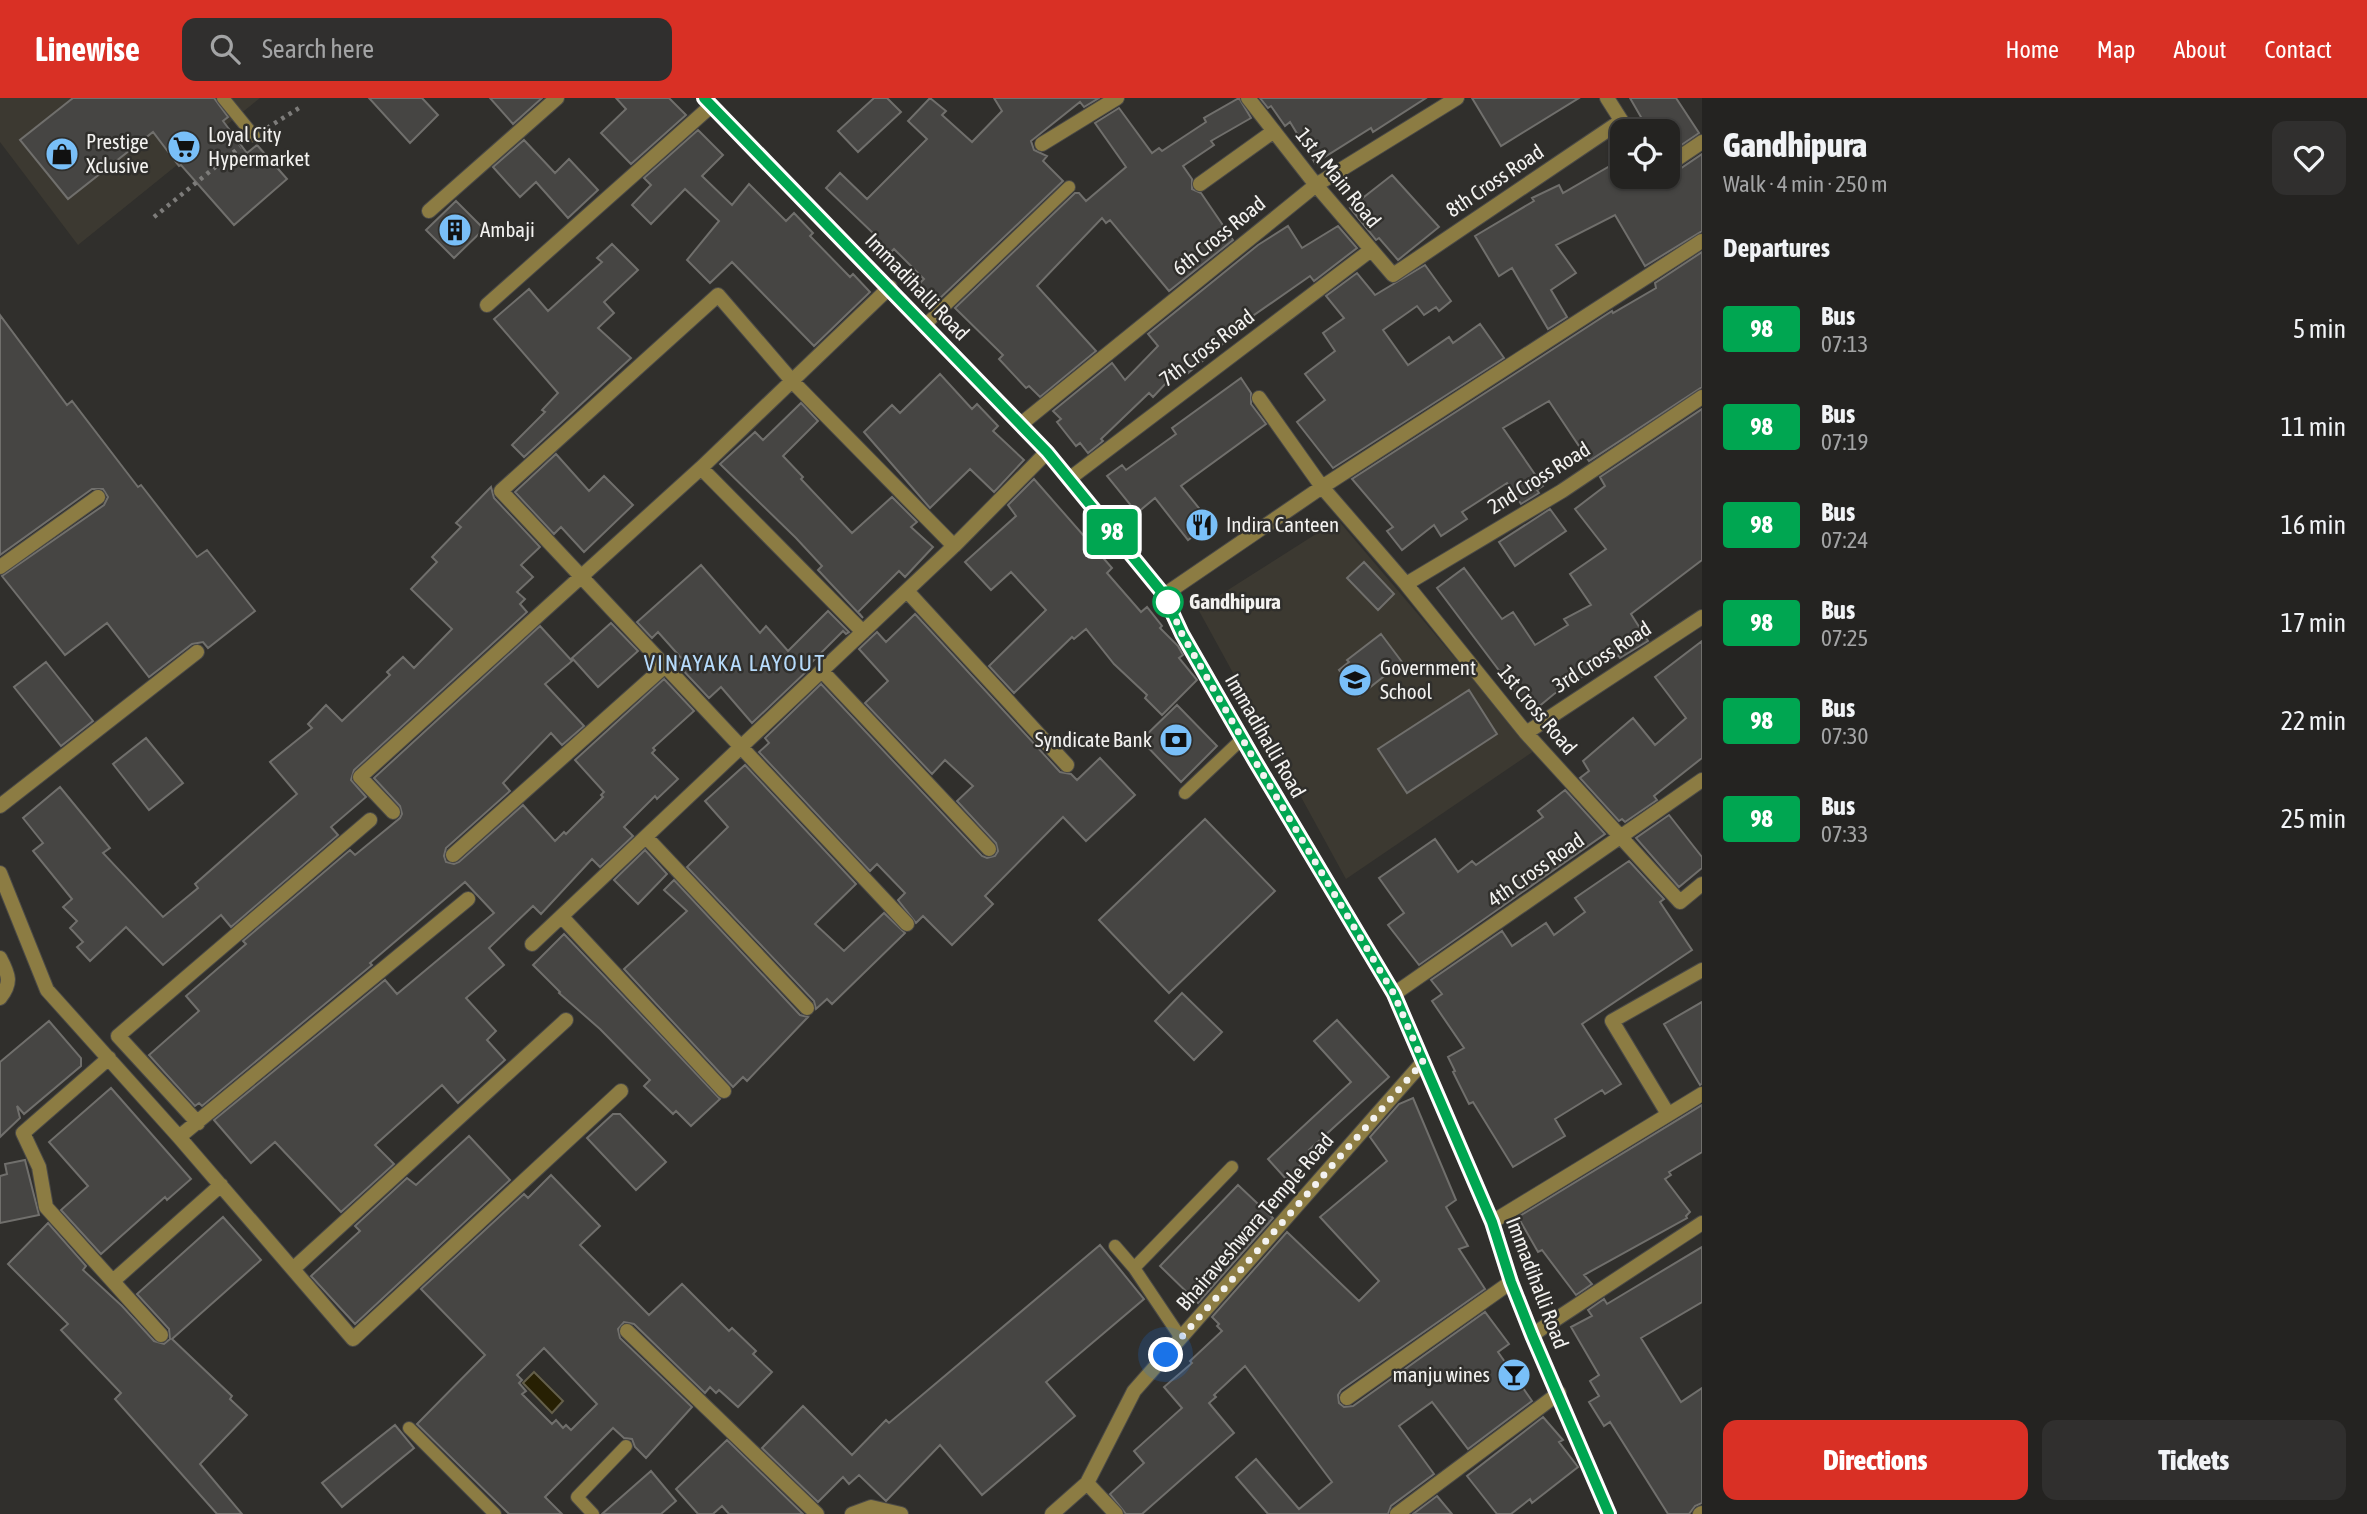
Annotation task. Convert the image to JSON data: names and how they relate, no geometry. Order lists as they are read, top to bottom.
{
  "streets": {
    "street": [
      "1st A Main Road",
      "8th Cross Road",
      "6th Cross Road",
      "Immadihalli Road",
      "7th Cross Road",
      "2nd Cross Road",
      "3rd Cross Road",
      "1st Cross Road",
      "4th Cross Road",
      "Bhairaveshwara Temple Road"
    ]
  },
  "crossings": [
    ["1st A Main Road", "8th Cross Road"],
    ["1st A Main Road", "6th Cross Road"],
    ["1st A Main Road", "7th Cross Road"],
    ["6th Cross Road", "Immadihalli Road"],
    ["Immadihalli Road", "7th Cross Road"],
    ["Immadihalli Road", "4th Cross Road"],
    ["Immadihalli Road", "Bhairaveshwara Temple Road"],
    ["2nd Cross Road", "1st Cross Road"],
    ["3rd Cross Road", "1st Cross Road"],
    ["1st Cross Road", "4th Cross Road"]
  ],
  "districts": ["VINAYAKA LAYOUT"],
  "places": {
    "supermarket": ["Loyal City Hypermarket"],
    "shop": ["Prestige Xclusive"],
    "building": ["Ambaji"],
    "restaurant": ["Indira Canteen"],
    "other": ["Gandhipura"],
    "school or university": ["Government School"],
    "bank": ["Syndicate Bank"],
    "bar": ["manju wines"]
  },
  "lines": ["bus line 98"],
  "page": {
    "header": "Linewise",
    "search": "Search here",
    "nav": [
      "Home",
      "Map",
      "About",
      "Contact"
    ],
    "on_map": "98",
    "heading": [
      ["Gandhipura", "Walk · 4 min · 250 m"],
      "Departures"
    ],
    "list": [
      {
        "mark": "98",
        "name": "Bus",
        "note": "07:13",
        "value": "5 min"
      },
      {
        "mark": "98",
        "name": "Bus",
        "note": "07:19",
        "value": "11 min"
      },
      {
        "mark": "98",
        "name": "Bus",
        "note": "07:24",
        "value": "16 min"
      },
      {
        "mark": "98",
        "name": "Bus",
        "note": "07:25",
        "value": "17 min"
      },
      {
        "mark": "98",
        "name": "Bus",
        "note": "07:30",
        "value": "22 min"
      },
      {
        "mark": "98",
        "name": "Bus",
        "note": "07:33",
        "value": "25 min"
      }
    ],
    "buttons": ["Directions", "Tickets"]
  }
}
